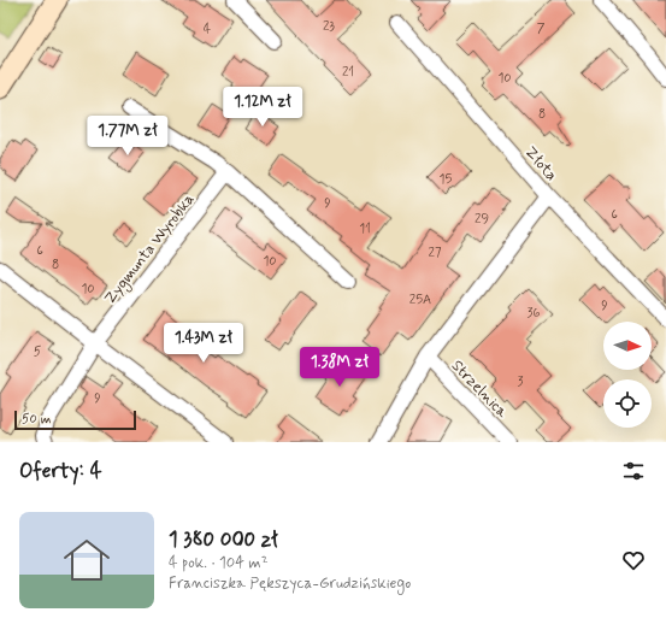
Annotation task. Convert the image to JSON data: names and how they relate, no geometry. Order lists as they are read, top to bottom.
{
  "streets": {
    "street": ["Złota", "Zygmunta Wyrobka", "Strzelnica"]
  },
  "house_numbers": [
    "23",
    "4",
    "7",
    "21",
    "10",
    "8",
    "15",
    "9",
    "6",
    "29",
    "11",
    "6",
    "27",
    "10",
    "8",
    "10",
    "25A",
    "9",
    "36",
    "5",
    "3",
    "9"
  ],
  "scale_bar": "50 m",
  "north": "right",
  "page": {
    "price": [
      "1.12M zł",
      "1.77M zł",
      "1.43M zł",
      "1.38M zł"
    ],
    "scale": "50 m",
    "heading": "Oferty: 4",
    "list": [
      {
        "name": "1 380 000 zł",
        "note": "4 pok. · 104 m² · Franciszka Pększyca-Grudzińskiego"
      }
    ]
  }
}
